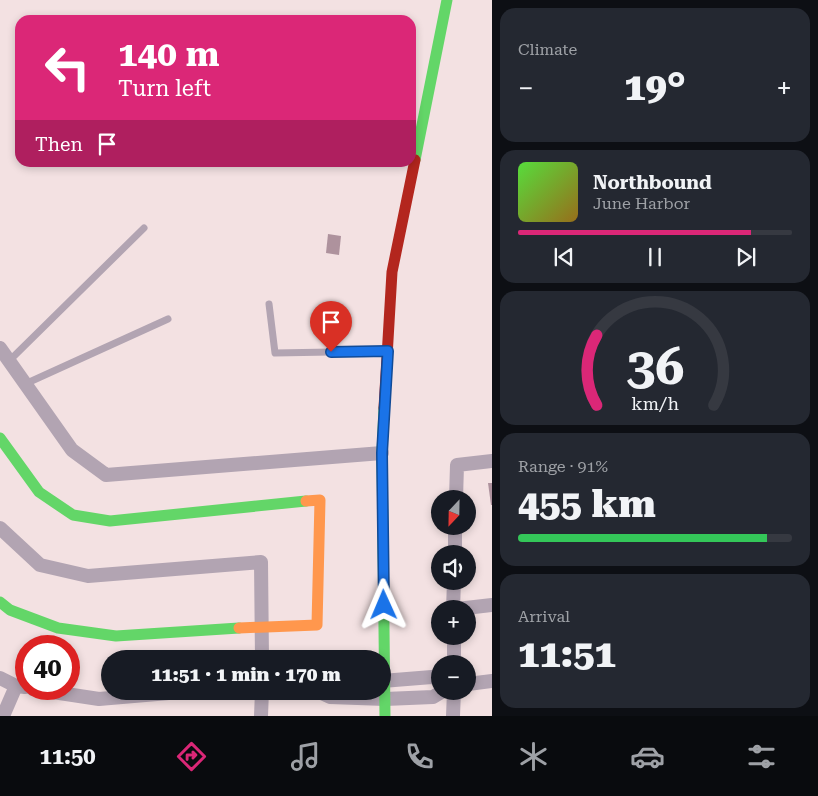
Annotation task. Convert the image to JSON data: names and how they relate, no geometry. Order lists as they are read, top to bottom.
{
  "north": "bottom",
  "page": {
    "tile": [
      "Climate",
      ["Range · 91%", "455 km"],
      ["Arrival", "11:51"]
    ],
    "turn": ["140 m", "Turn left"],
    "heat": ["−", "19°", "+"],
    "then": "Then",
    "song": ["Northbound", "June Harbor"],
    "map_buttons": ["+", "−"],
    "limit": "40",
    "trip": "11:51 · 1 min · 170 m",
    "tabs": "11:50",
    "gauge": ["36", "km/h"]
  }
}
